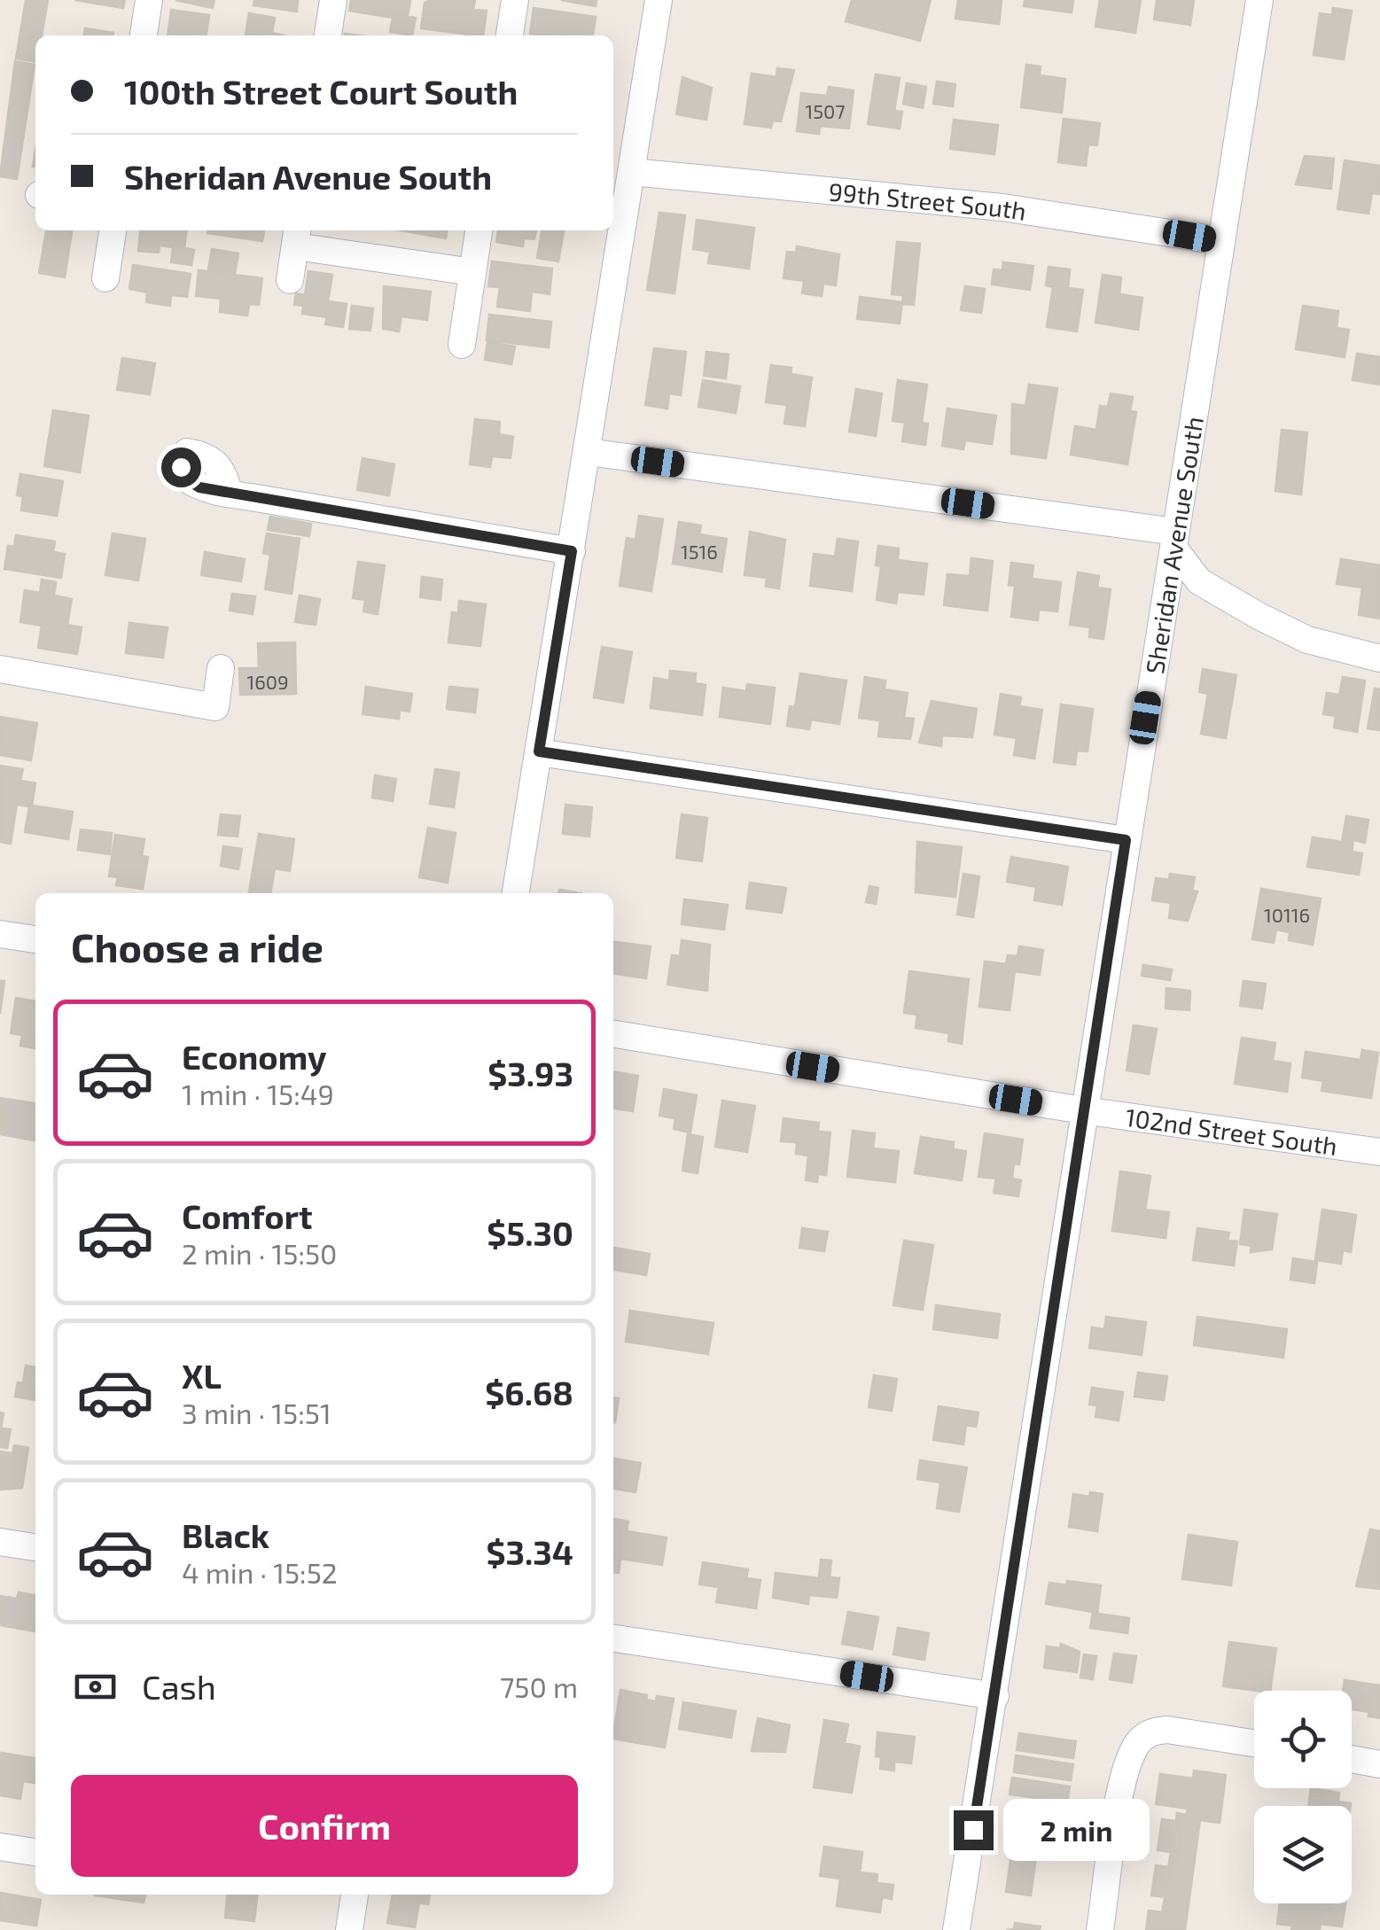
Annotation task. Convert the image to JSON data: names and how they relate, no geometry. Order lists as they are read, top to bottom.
{
  "streets": {
    "street": ["99th Street South", "Sheridan Avenue South", "102nd Street South"]
  },
  "crossings": [
    ["99th Street South", "Sheridan Avenue South"],
    ["Sheridan Avenue South", "102nd Street South"]
  ],
  "house_numbers": [
    "1507",
    "1516",
    "1609",
    "10116"
  ],
  "page": {
    "banner": ["100th Street Court South", "Sheridan Avenue South"],
    "heading": "Choose a ride",
    "list": [
      {
        "name": "Economy",
        "note": "1 min · 15:49",
        "value": "$3.93"
      },
      {
        "name": "Comfort",
        "note": "2 min · 15:50",
        "value": "$5.30"
      },
      {
        "name": "XL",
        "note": "3 min · 15:51",
        "value": "$6.68"
      },
      {
        "name": "Black",
        "note": "4 min · 15:52",
        "value": "$3.34"
      }
    ],
    "pay": ["Cash", "750 m"],
    "buttons": "Confirm",
    "bubble": "2 min"
  }
}
